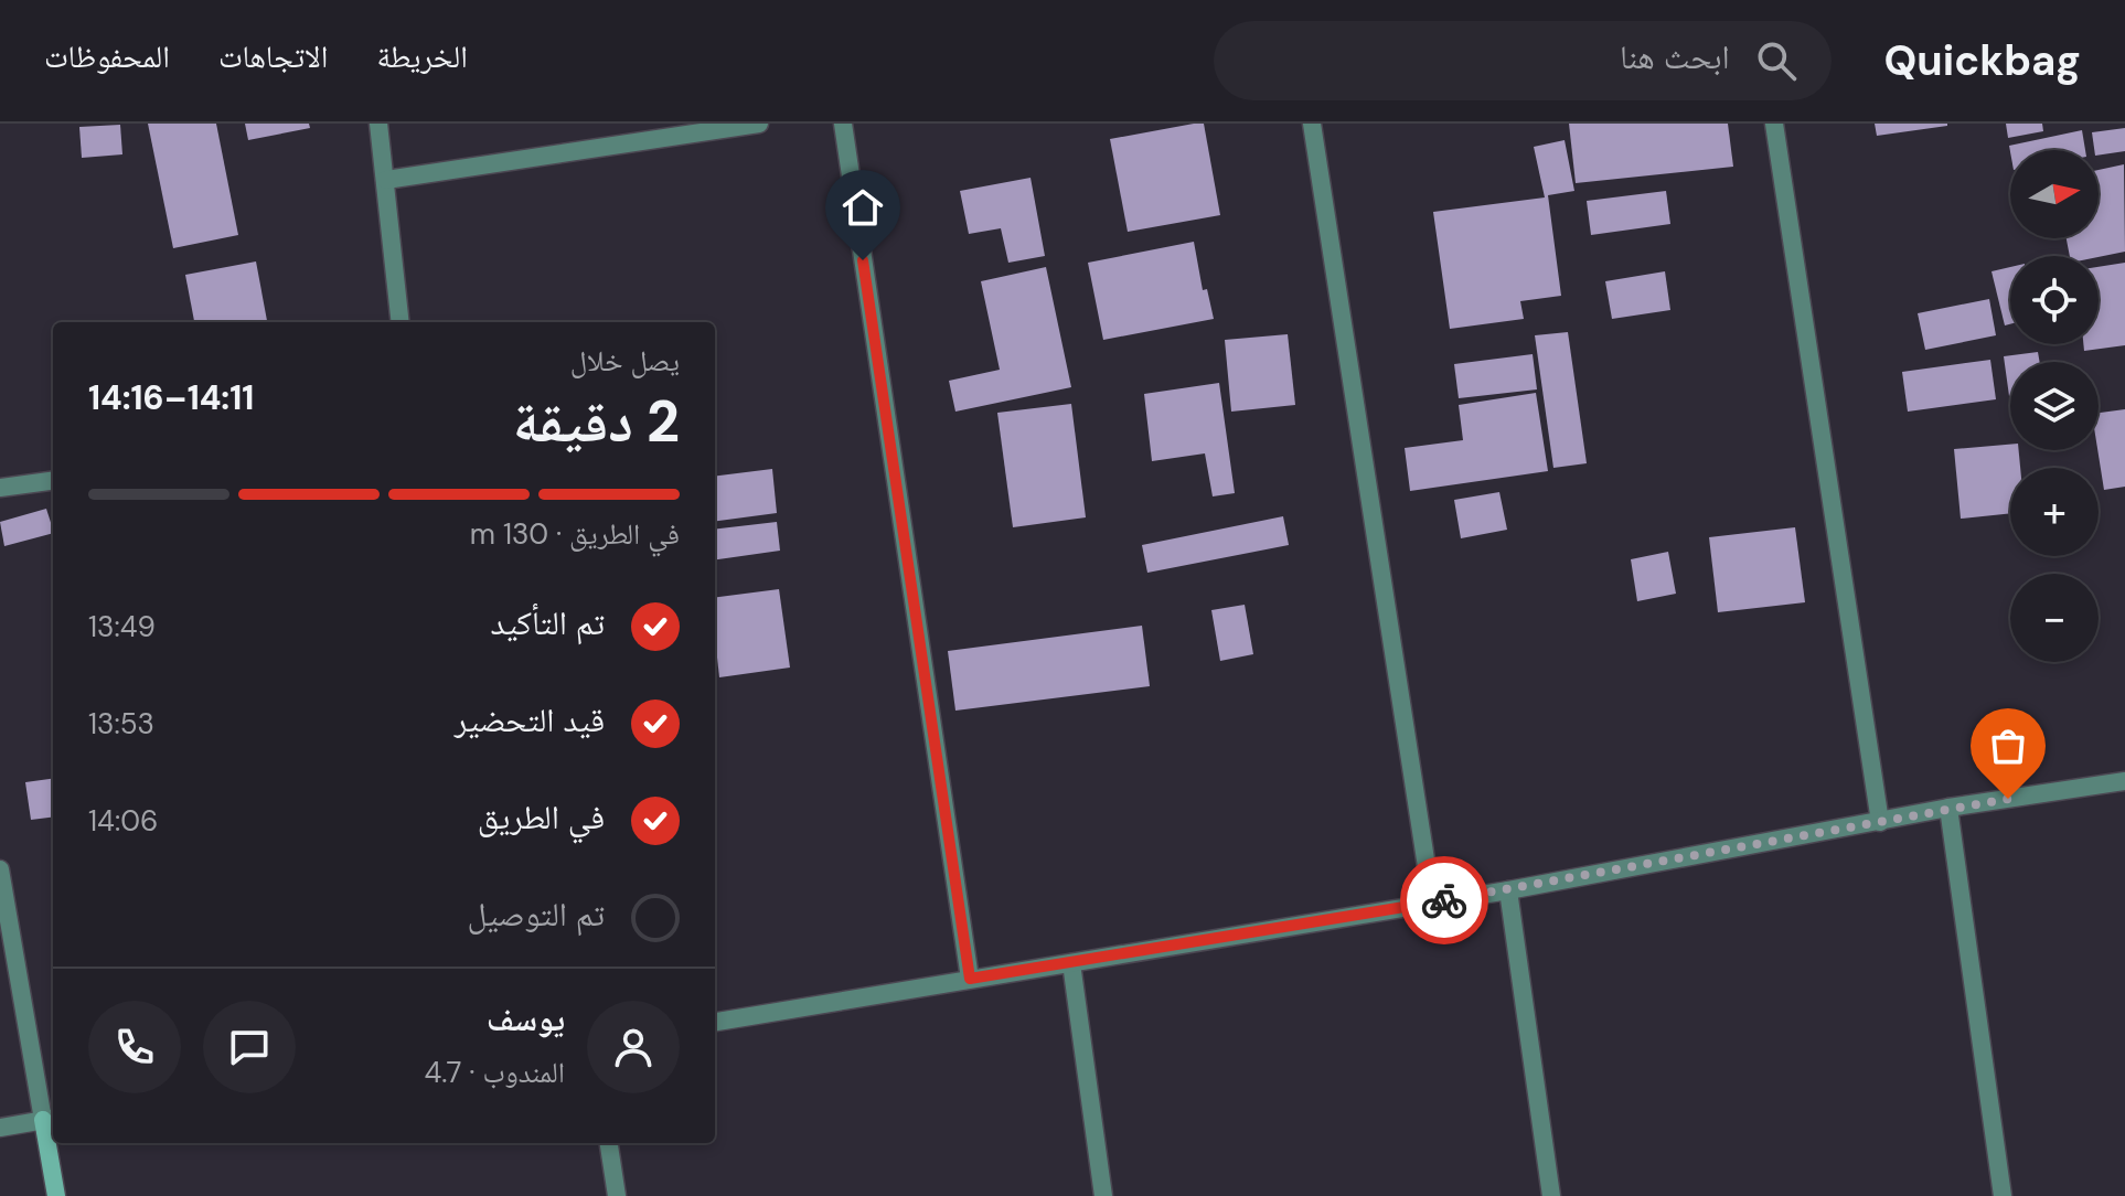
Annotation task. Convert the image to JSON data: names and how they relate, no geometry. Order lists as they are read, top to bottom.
{
  "north": "right",
  "page": {
    "header": "Quickbag",
    "search": "ابحث هنا",
    "nav": ["الخريطة", "الاتجاهات", "المحفوظات"],
    "map_buttons": ["+", "−"],
    "heading": ["2 دقيقة", "يصل خلال", "14:11–14:16"],
    "panel": ["يوسف", "المندوب · 4.7"],
    "bar": "في الطريق · 130 m",
    "list": [
      ["تم التأكيد", "13:49"],
      ["قيد التحضير", "13:53"],
      ["في الطريق", "14:06"],
      "تم التوصيل"
    ]
  }
}
